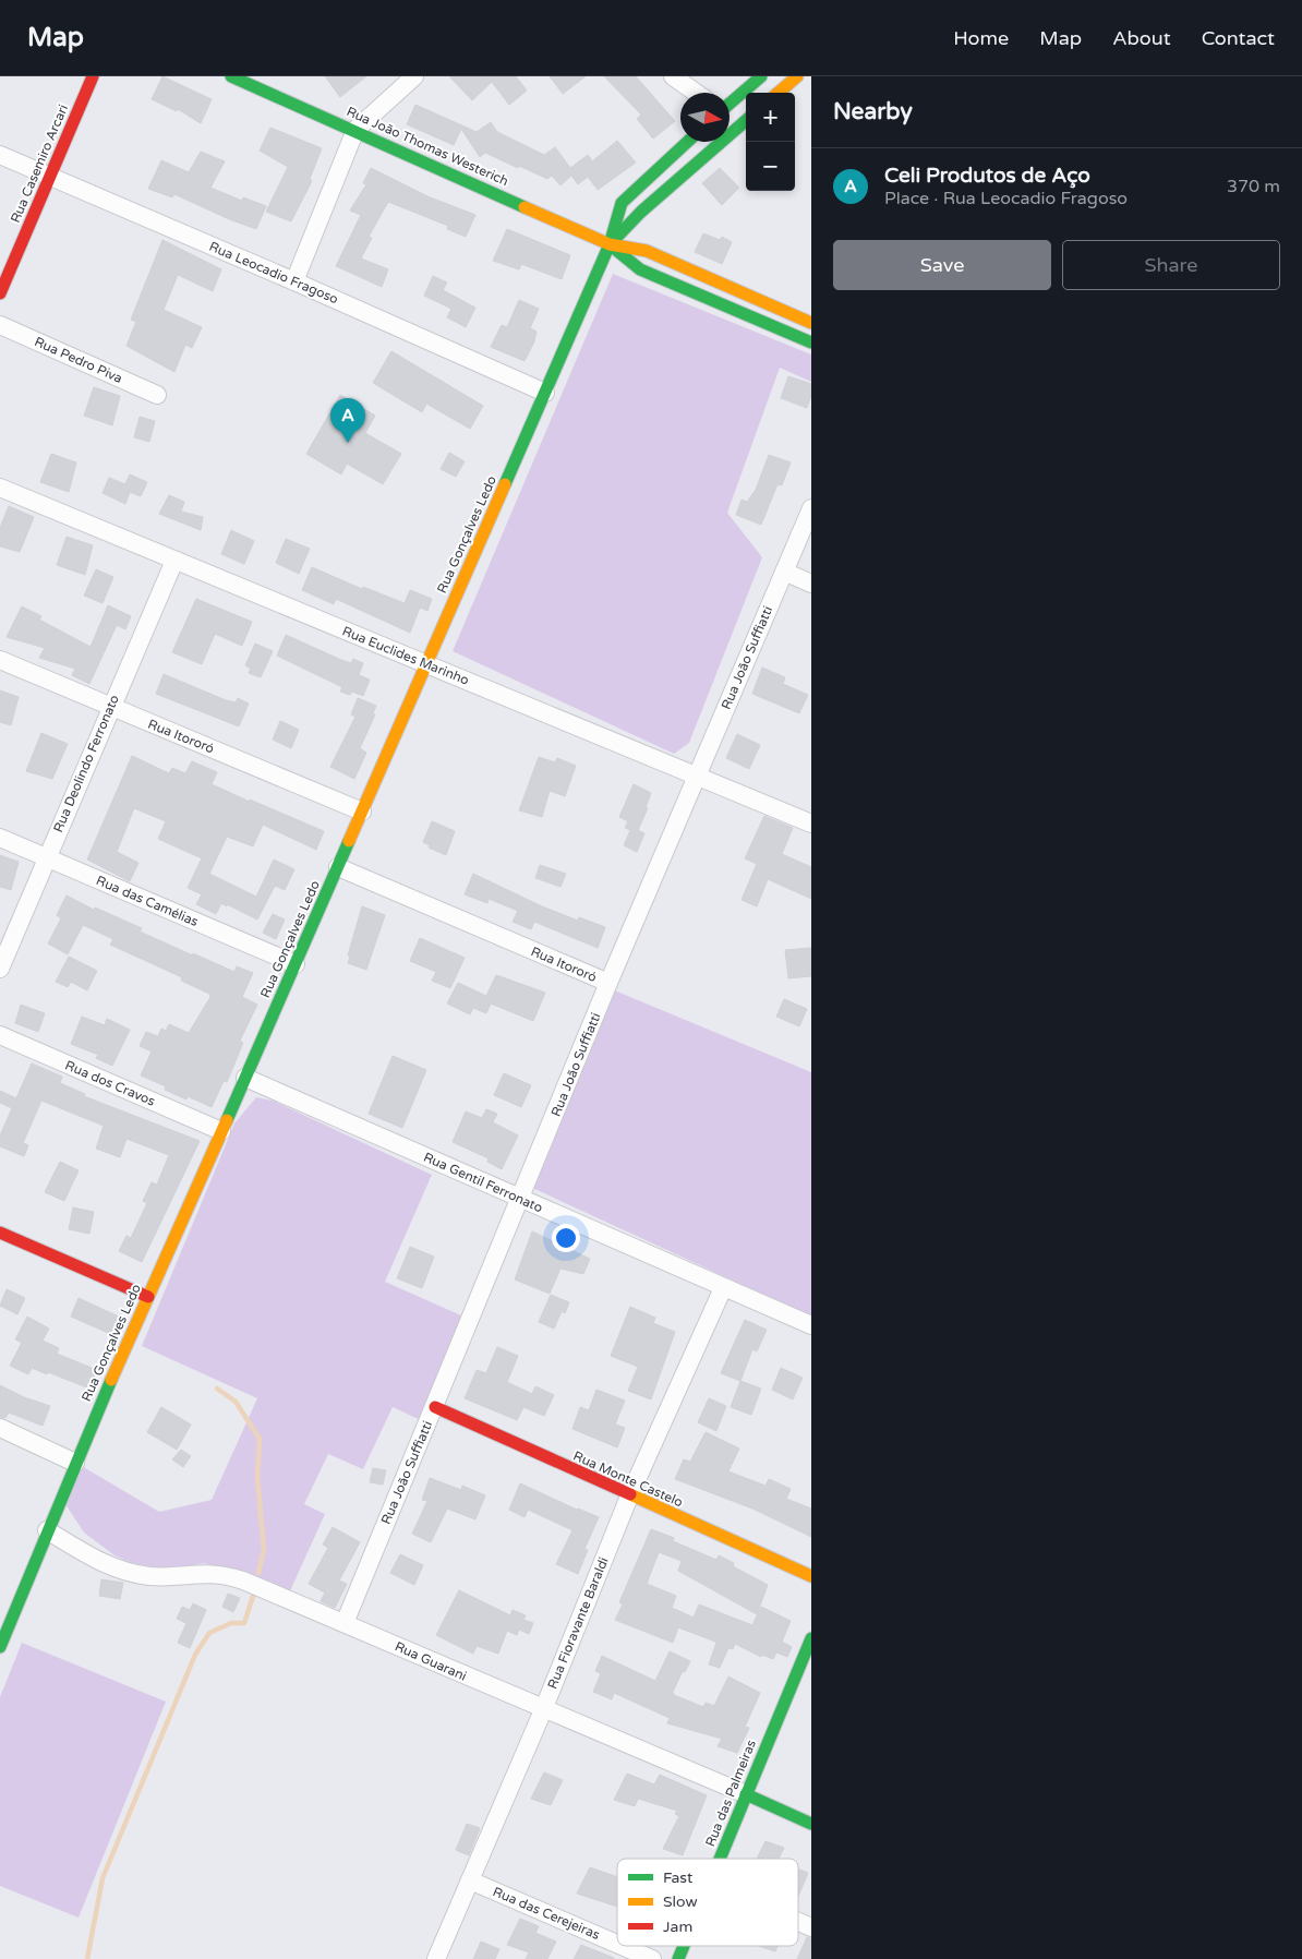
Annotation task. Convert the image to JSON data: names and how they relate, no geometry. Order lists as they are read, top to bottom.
{
  "streets": {
    "street": [
      "Rua João Thomas Westerich",
      "Rua Casemiro Arcari",
      "Rua Leocadio Fragoso",
      "Rua Pedro Piva",
      "Rua Gonçalves Ledo",
      "Rua Euclides Marinho",
      "Rua João Suffiatti",
      "Rua Itororó",
      "Rua Deolindo Ferronato",
      "Rua das Camélias",
      "Rua dos Cravos",
      "Rua Gentil Ferronato",
      "Rua Monte Castelo",
      "Rua Fioravante Baraldi",
      "Rua Guarani",
      "Rua das Palmeiras",
      "Rua das Cerejeiras"
    ]
  },
  "crossings": [
    ["Rua João Thomas Westerich", "Rua Gonçalves Ledo"],
    ["Rua Casemiro Arcari", "Rua Leocadio Fragoso"],
    ["Rua Leocadio Fragoso", "Rua Gonçalves Ledo"],
    ["Rua Gonçalves Ledo", "Rua Euclides Marinho"],
    ["Rua Gonçalves Ledo", "Rua Itororó"],
    ["Rua Gonçalves Ledo", "Rua das Camélias"],
    ["Rua Gonçalves Ledo", "Rua dos Cravos"],
    ["Rua Gonçalves Ledo", "Rua Gentil Ferronato"],
    ["Rua Gonçalves Ledo", "Rua Guarani"],
    ["Rua Euclides Marinho", "Rua João Suffiatti"],
    ["Rua Euclides Marinho", "Rua Deolindo Ferronato"],
    ["Rua João Suffiatti", "Rua Itororó"],
    ["Rua João Suffiatti", "Rua Gentil Ferronato"],
    ["Rua João Suffiatti", "Rua Monte Castelo"],
    ["Rua João Suffiatti", "Rua Guarani"],
    ["Rua Itororó", "Rua Deolindo Ferronato"],
    ["Rua Deolindo Ferronato", "Rua das Camélias"],
    ["Rua Gentil Ferronato", "Rua Fioravante Baraldi"],
    ["Rua Monte Castelo", "Rua Fioravante Baraldi"],
    ["Rua Fioravante Baraldi", "Rua Guarani"],
    ["Rua Fioravante Baraldi", "Rua das Cerejeiras"],
    ["Rua Guarani", "Rua das Palmeiras"]
  ],
  "legend": ["Fast", "Slow", "Jam"],
  "north": "right",
  "page": {
    "header": "Map",
    "nav": [
      "Home",
      "Map",
      "About",
      "Contact"
    ],
    "heading": "Nearby",
    "map_buttons": ["+", "−"],
    "list": [
      {
        "mark": "A",
        "name": "Celi Produtos de Aço",
        "note": "Place · Rua Leocadio Fragoso",
        "value": "370 m"
      }
    ],
    "buttons": ["Save", "Share"],
    "pins": "A"
  }
}
